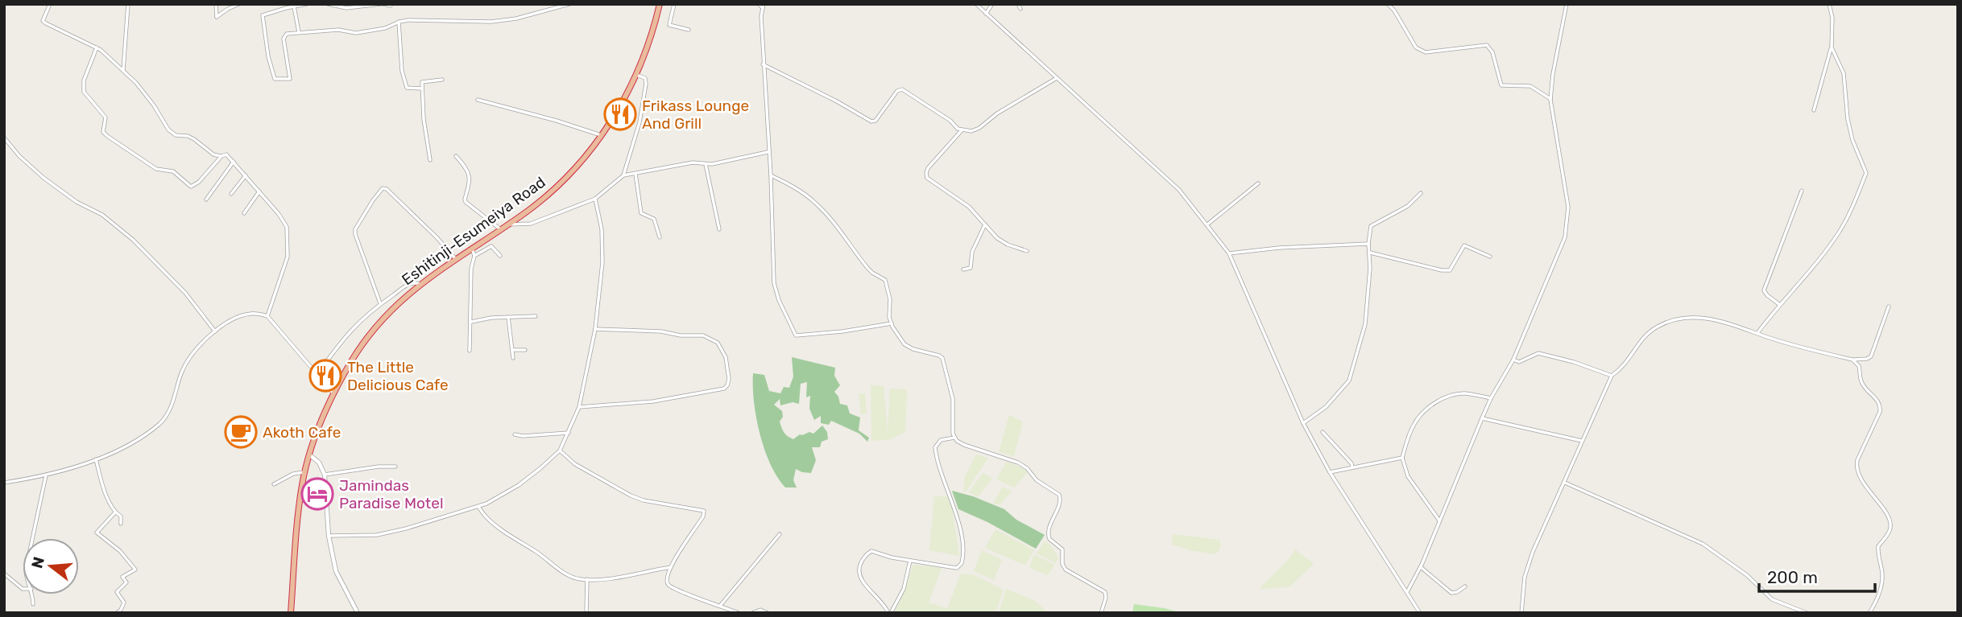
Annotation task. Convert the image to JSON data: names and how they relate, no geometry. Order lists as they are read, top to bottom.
{
  "streets": {
    "highway": ["Eshitinji-Esumeiya Road"]
  },
  "places": {
    "restaurant": ["Frikass Lounge And Grill", "The Little Delicious Cafe"],
    "cafe": ["Akoth Cafe"],
    "hotel": ["Jamindas Paradise Motel"]
  },
  "scale_bar": "200 m",
  "north": "left"
}
